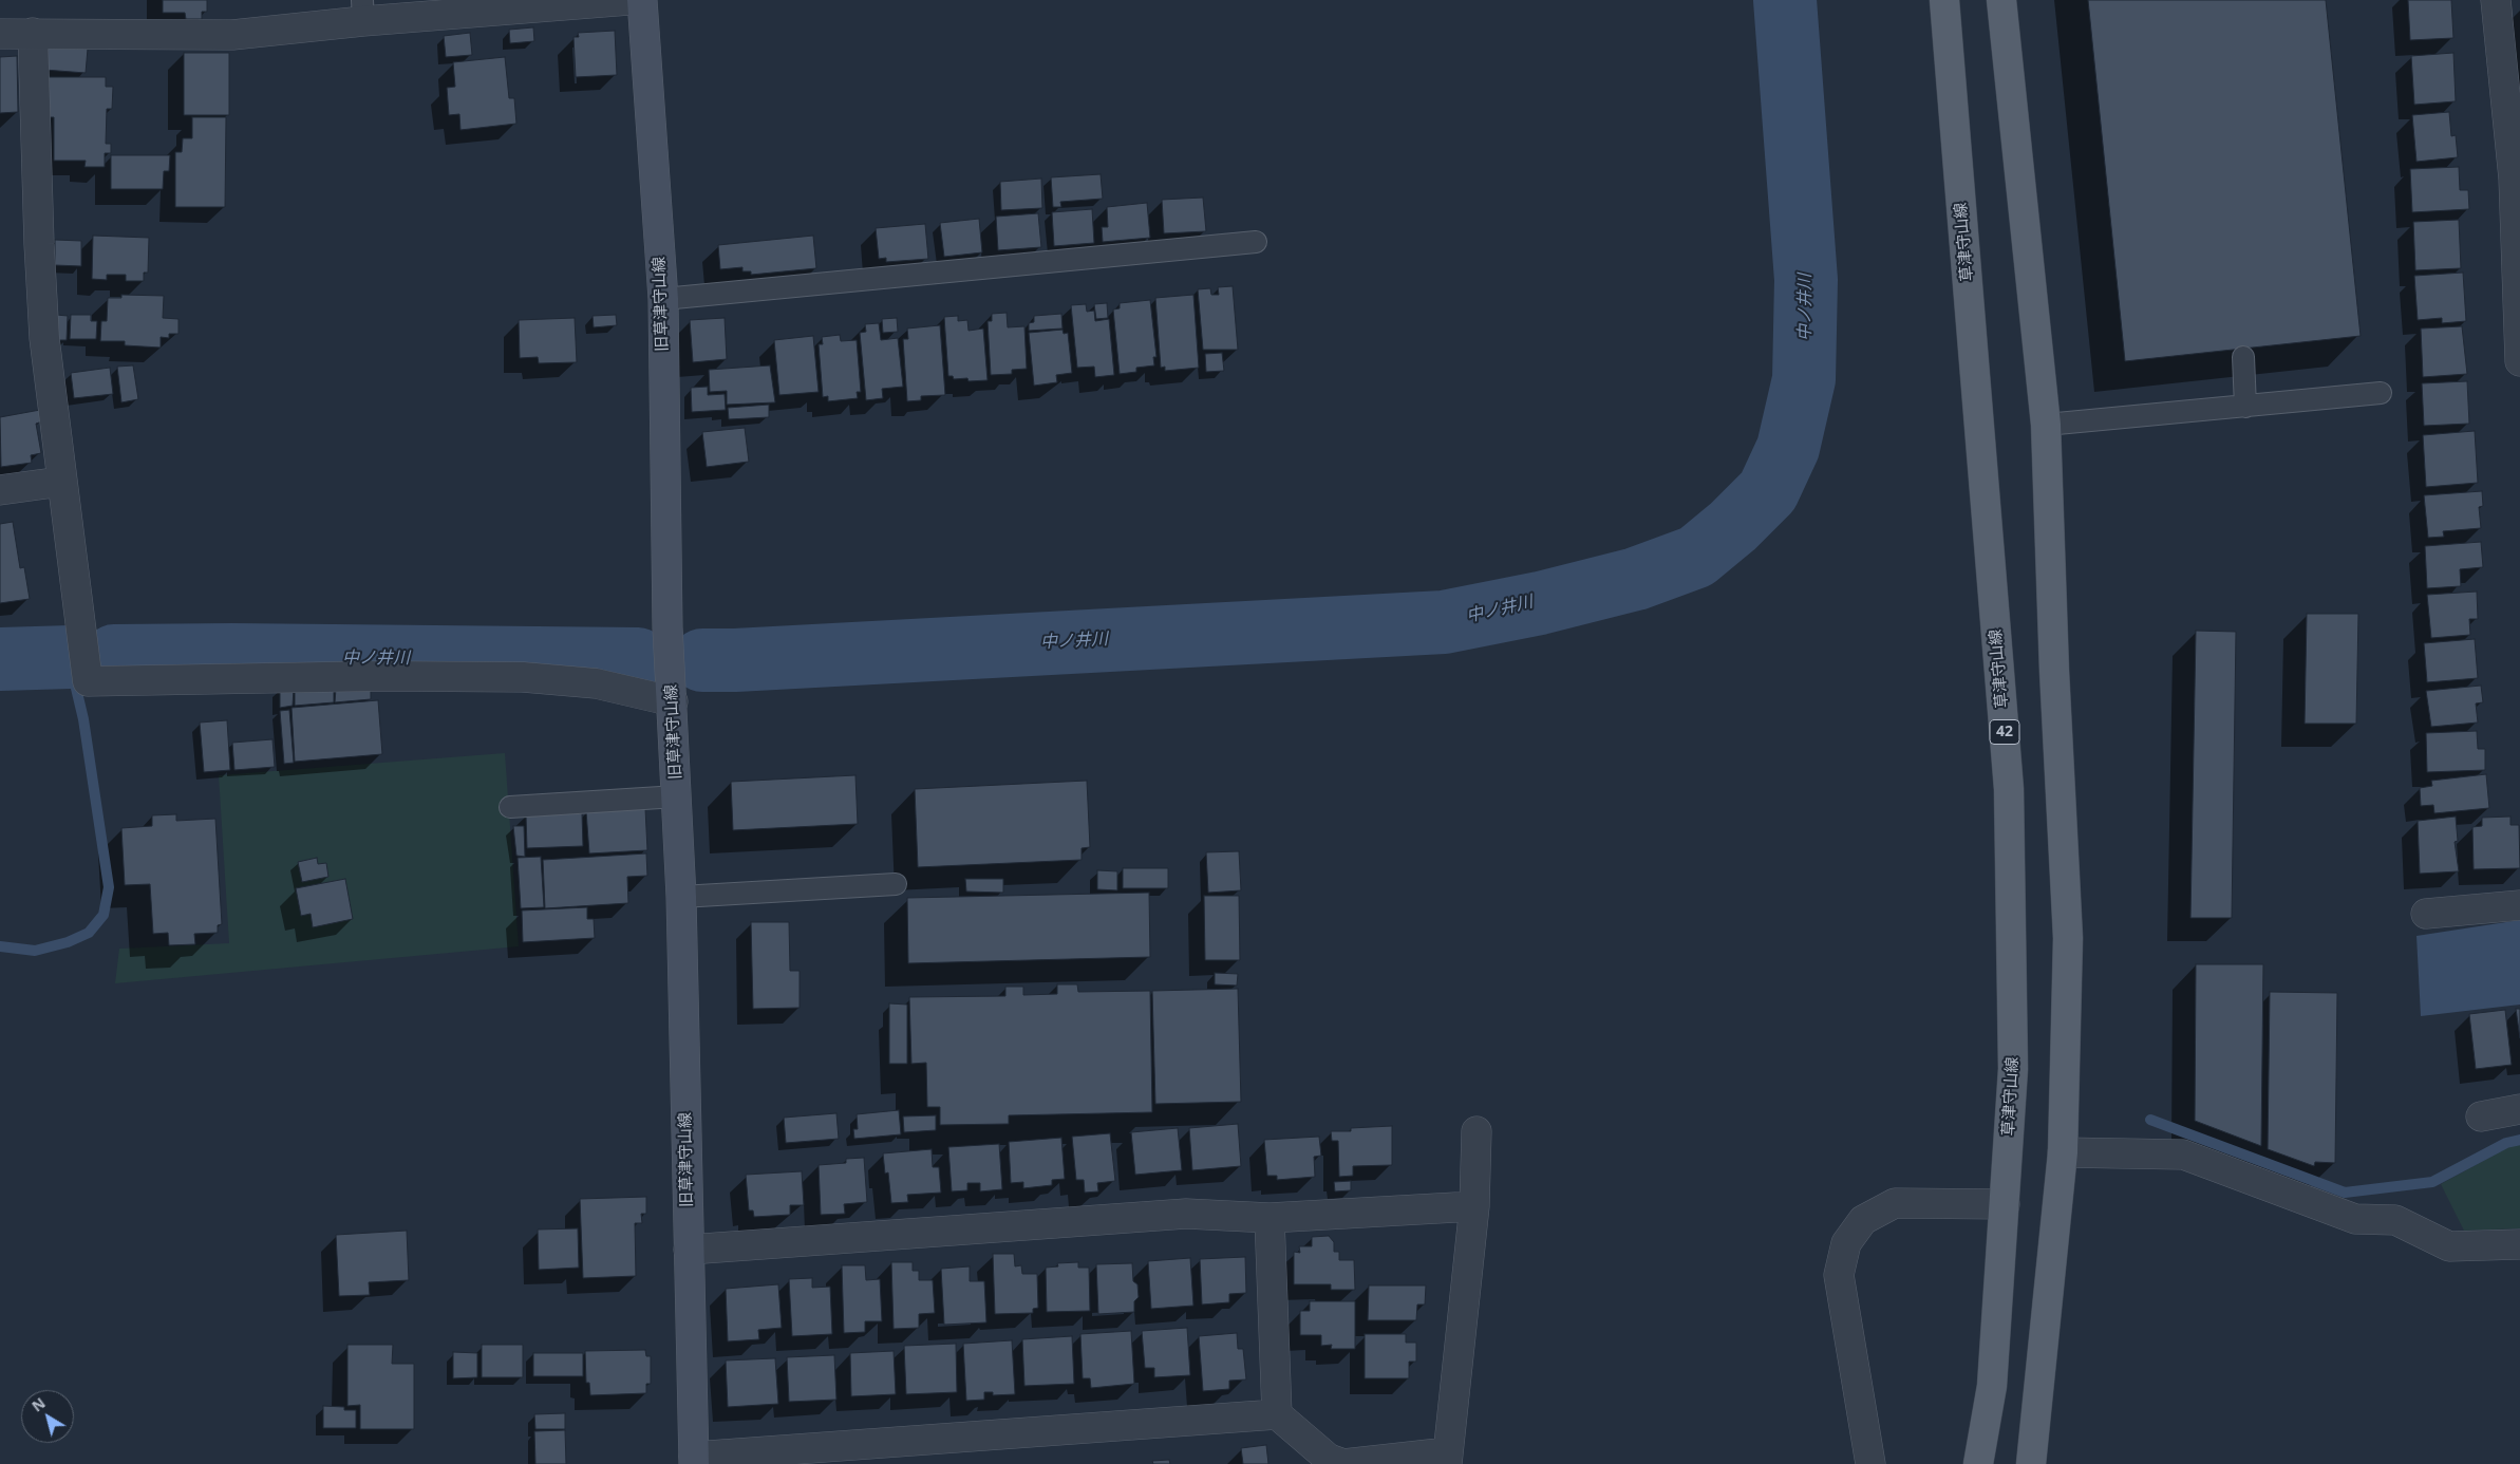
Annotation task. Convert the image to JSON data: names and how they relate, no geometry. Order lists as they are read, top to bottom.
{
  "streets": {
    "main road": ["草津守山線", "42"],
    "street": ["旧草津守山線"]
  },
  "water": ["中ノ井川"],
  "north": "top left"
}
